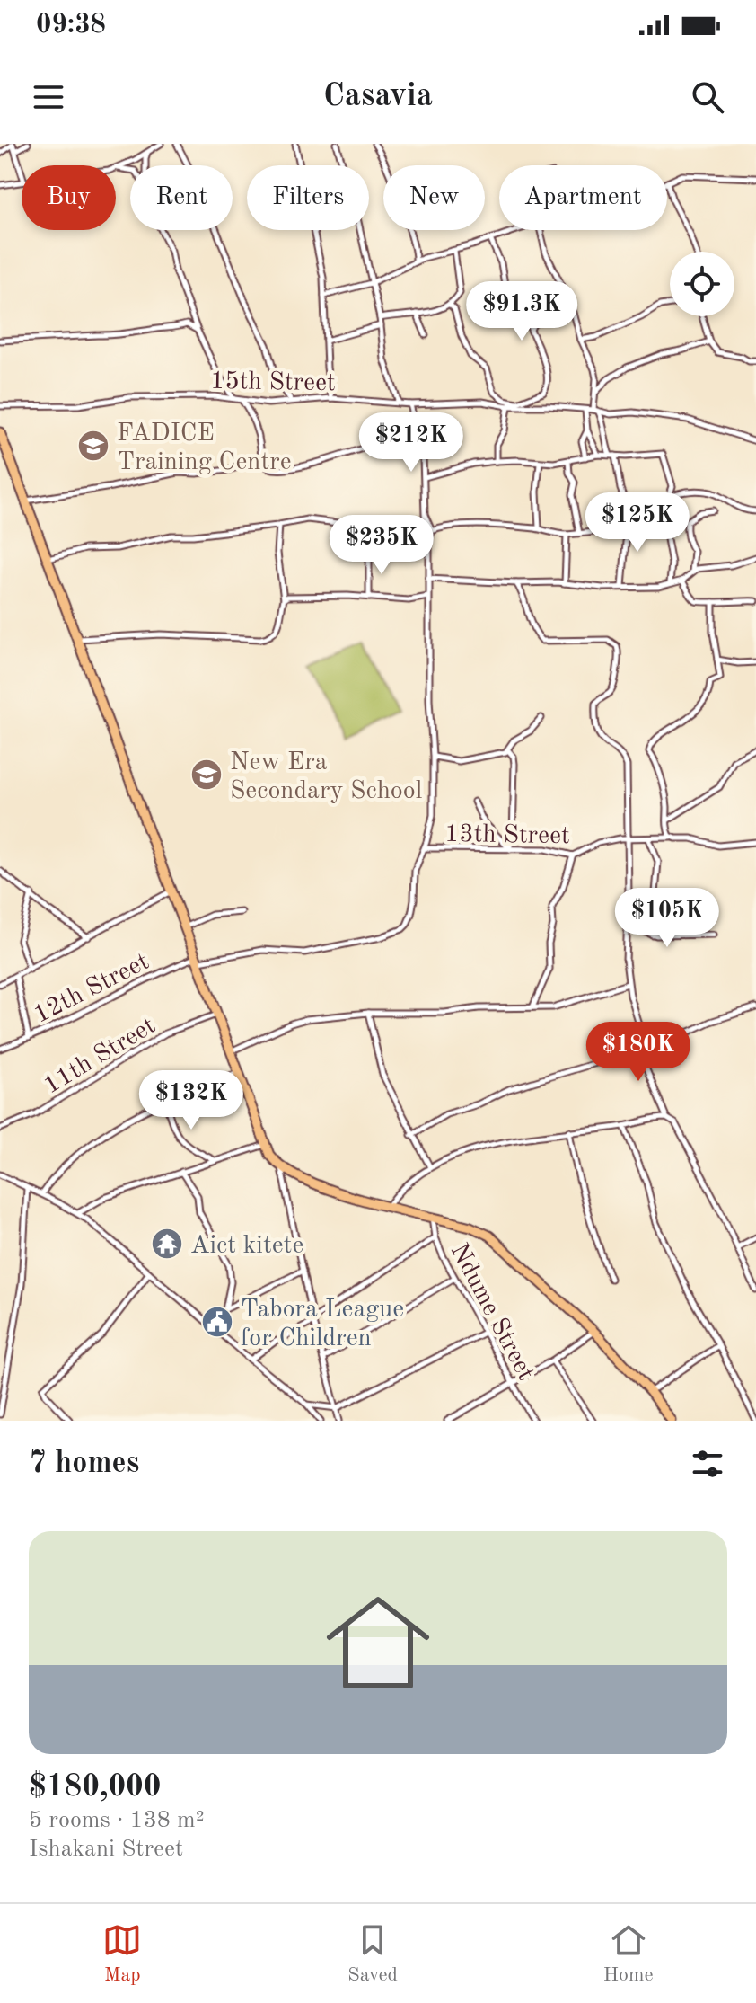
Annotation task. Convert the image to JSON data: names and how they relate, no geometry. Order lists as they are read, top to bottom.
{
  "streets": {
    "street": [
      "15th Street",
      "13th Street",
      "12th Street",
      "11th Street",
      "Ndume Street"
    ]
  },
  "crossings": [
    ["13th Street", "12th Street"]
  ],
  "places": {
    "school or university": ["FADICE Training Centre", "New Era Secondary School"],
    "temple": ["Aict kitete"],
    "public building": ["Tabora League for Children"]
  },
  "page": {
    "status": "09:38",
    "header": "Casavia",
    "chip": [
      "Buy",
      "Rent",
      "Filters",
      "New",
      "Apartment"
    ],
    "price": [
      "$91.3K",
      "$212K",
      "$125K",
      "$235K",
      "$105K",
      "$180K",
      "$132K"
    ],
    "heading": "7 homes",
    "list": [
      {
        "name": "$180,000",
        "note": "5 rooms · 138 m² · Ishakani Street"
      }
    ],
    "tabs": ["Map", "Saved", "Home"]
  }
}
